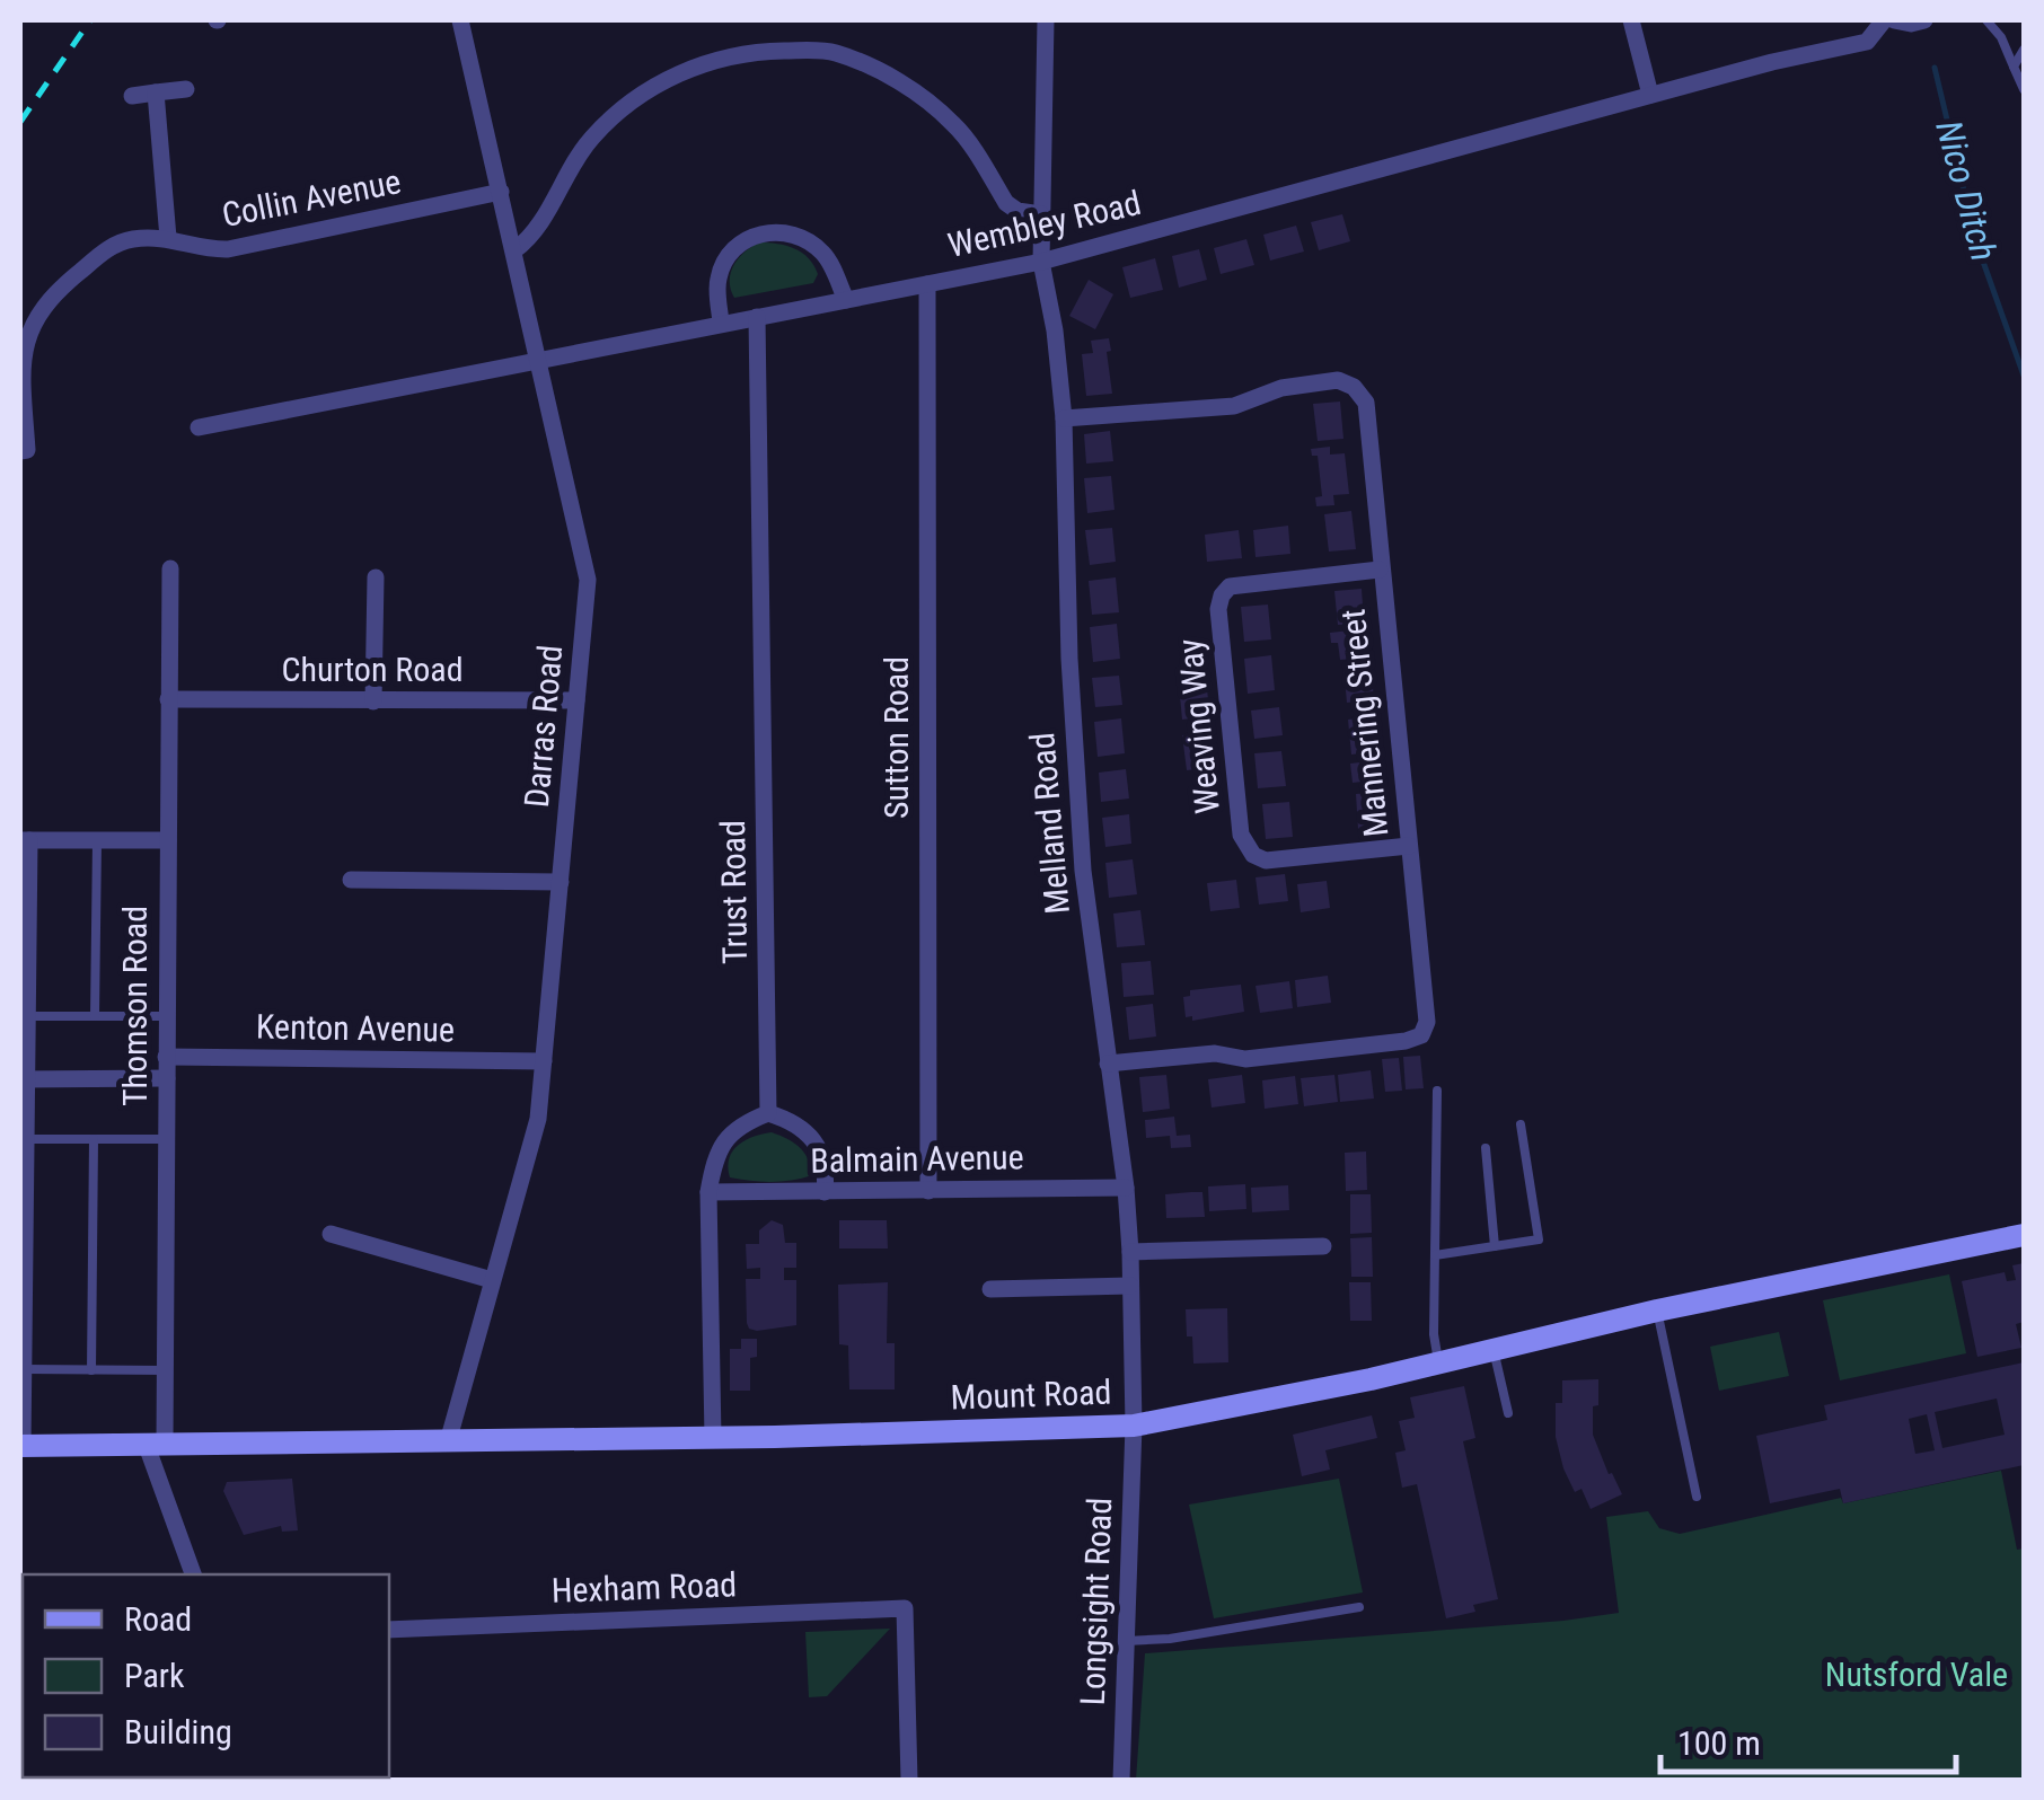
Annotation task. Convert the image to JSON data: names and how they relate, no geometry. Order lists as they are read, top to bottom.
{
  "streets": {
    "main road": ["Mount Road"],
    "street": [
      "Collin Avenue",
      "Wembley Road",
      "Churton Road",
      "Mannering Street",
      "Darras Road",
      "Weaving Way",
      "Sutton Road",
      "Melland Road",
      "Trust Road",
      "Thomson Road",
      "Kenton Avenue",
      "Balmain Avenue",
      "Hexham Road",
      "Longsight Road"
    ]
  },
  "crossings": [
    ["Collin Avenue", "Darras Road"],
    ["Wembley Road", "Darras Road"],
    ["Wembley Road", "Sutton Road"],
    ["Wembley Road", "Melland Road"],
    ["Wembley Road", "Trust Road"],
    ["Churton Road", "Darras Road"],
    ["Churton Road", "Thomson Road"],
    ["Mannering Street", "Weaving Way"],
    ["Mannering Street", "Melland Road"],
    ["Darras Road", "Kenton Avenue"],
    ["Darras Road", "Mount Road"],
    ["Sutton Road", "Balmain Avenue"],
    ["Melland Road", "Balmain Avenue"],
    ["Melland Road", "Mount Road"],
    ["Melland Road", "Longsight Road"],
    ["Thomson Road", "Kenton Avenue"],
    ["Thomson Road", "Mount Road"],
    ["Mount Road", "Longsight Road"]
  ],
  "water": ["Nico Ditch"],
  "parks": ["Nutsford Vale"],
  "legend": ["Road", "Park", "Building"],
  "scale_bar": "100 m"
}
